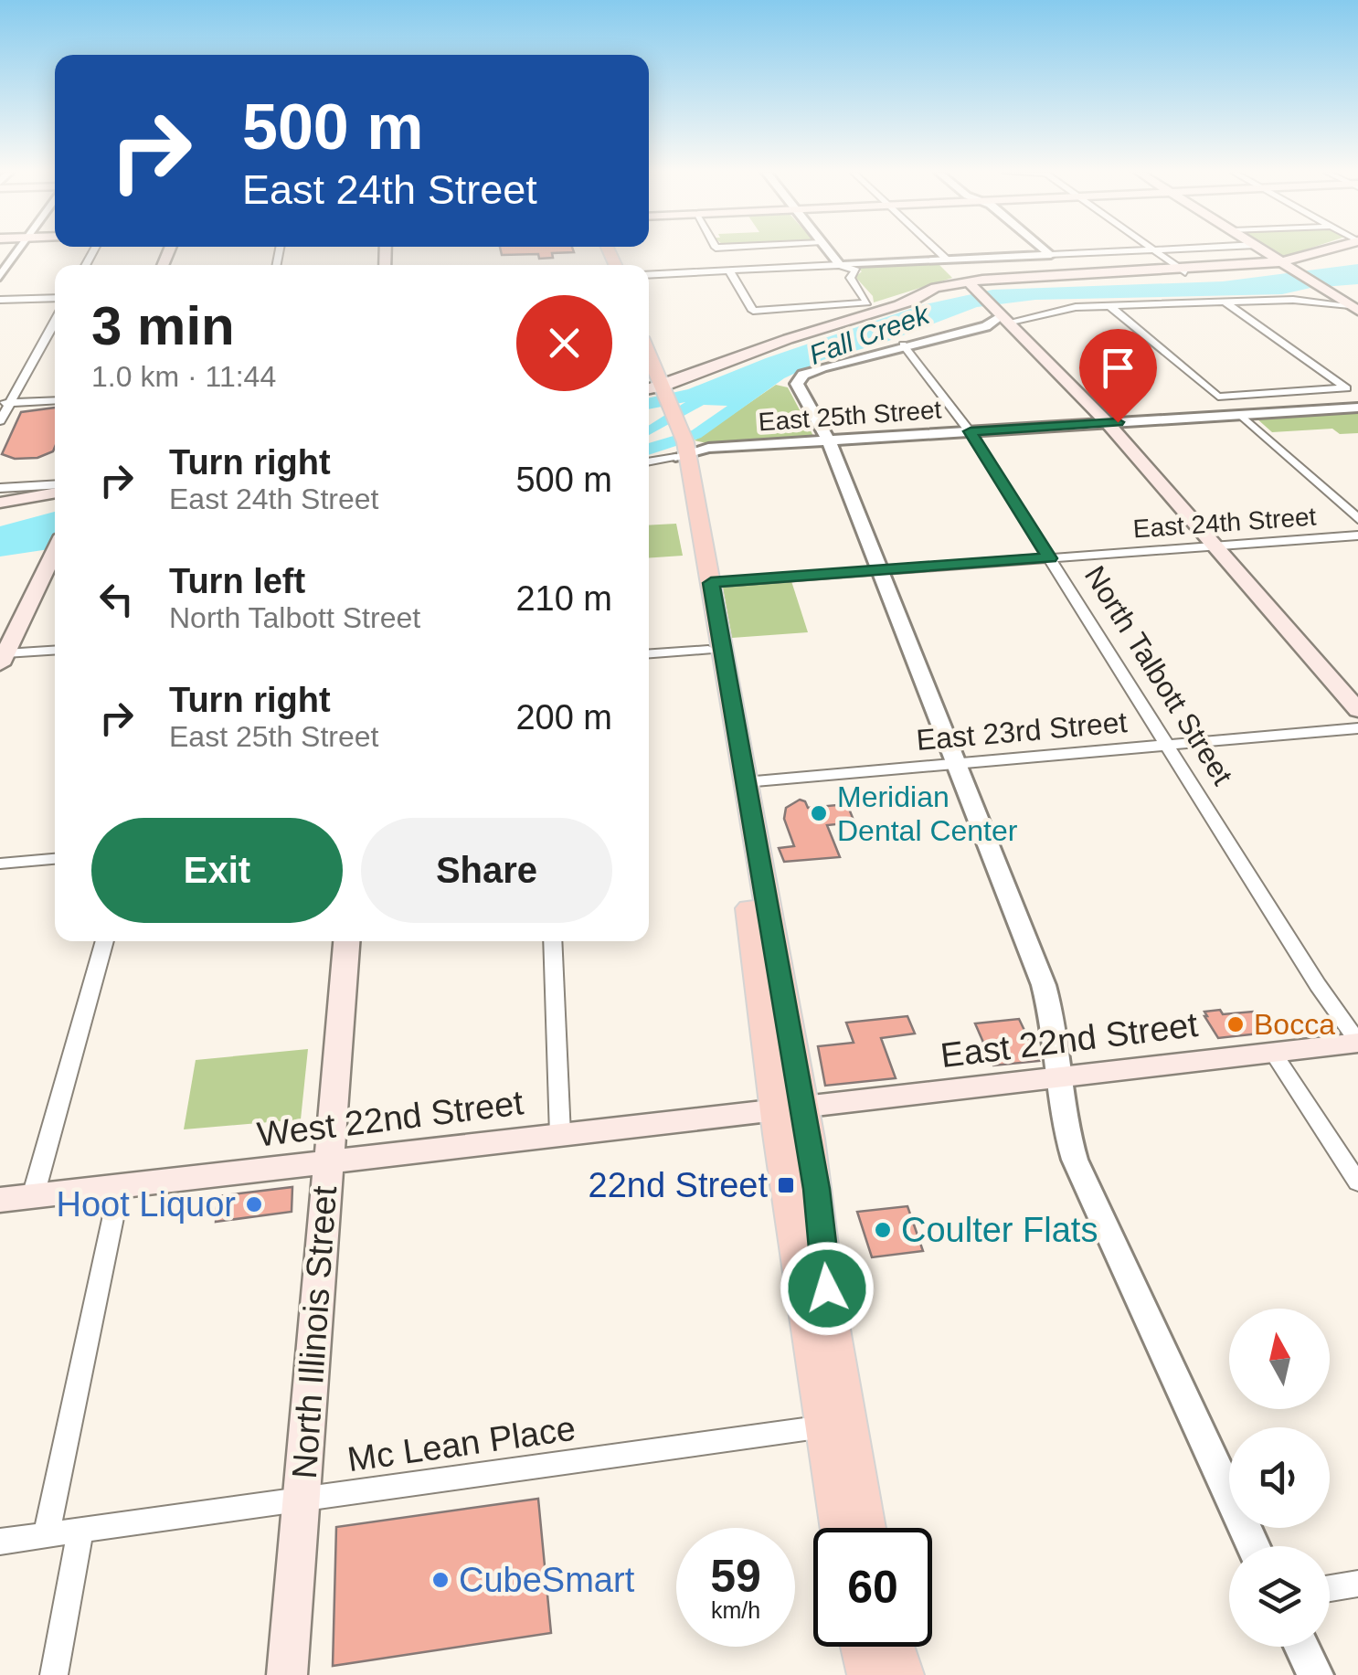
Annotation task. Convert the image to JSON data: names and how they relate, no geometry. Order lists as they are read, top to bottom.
{
  "streets": {
    "main road": ["East 22nd Street", "West 22nd Street", "North Illinois Street"],
    "street": [
      "East 25th Street",
      "East 24th Street",
      "North Talbott Street",
      "East 23rd Street",
      "Mc Lean Place"
    ]
  },
  "crossings": [
    ["East 25th Street", "North Talbott Street"],
    ["East 24th Street", "North Talbott Street"],
    ["North Talbott Street", "East 23rd Street"],
    ["North Talbott Street", "East 22nd Street"],
    ["East 22nd Street", "West 22nd Street"],
    ["West 22nd Street", "North Illinois Street"],
    ["North Illinois Street", "Mc Lean Place"]
  ],
  "water": ["Fall Creek"],
  "places": {
    "other": [
      "Meridian Dental Center",
      "Bocca",
      "Hoot Liquor",
      "Coulter Flats",
      "CubeSmart"
    ],
    "transit": ["22nd Street"]
  },
  "north": "top",
  "page": {
    "turn": ["500 m", "East 24th Street"],
    "heading": ["3 min", "1.0 km · 11:44"],
    "list": [
      {
        "name": "Turn right",
        "note": "East 24th Street",
        "value": "500 m"
      },
      {
        "name": "Turn left",
        "note": "North Talbott Street",
        "value": "210 m"
      },
      {
        "name": "Turn right",
        "note": "East 25th Street",
        "value": "200 m"
      }
    ],
    "buttons": ["Exit", "Share"],
    "speed": "59 km/h",
    "limit": "60"
  }
}
